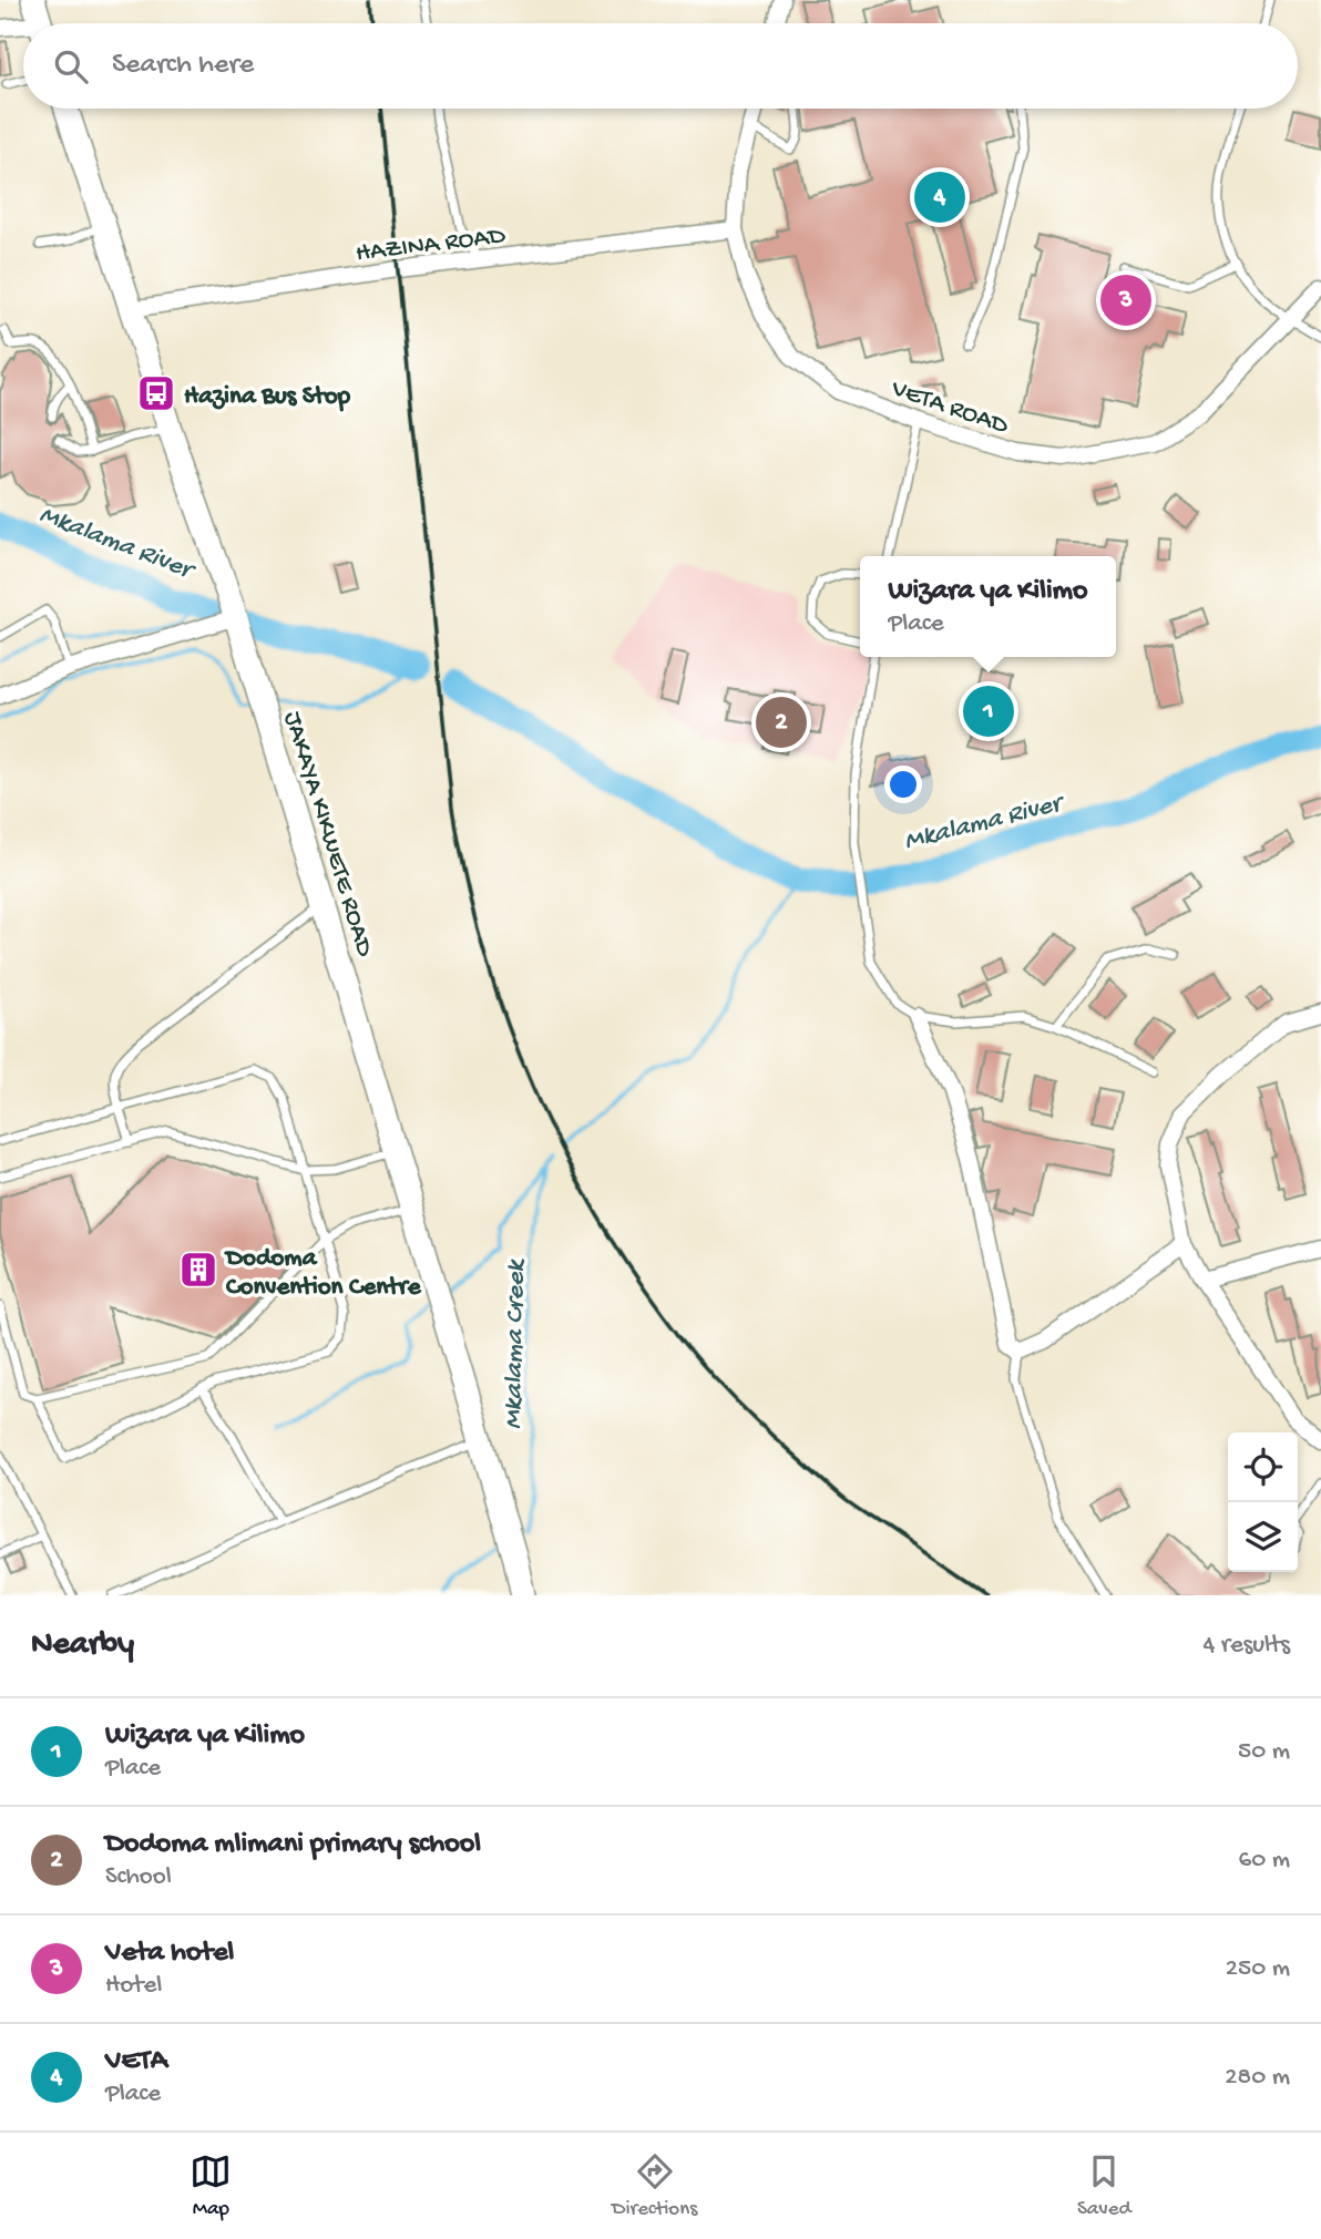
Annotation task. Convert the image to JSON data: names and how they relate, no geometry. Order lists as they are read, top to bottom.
{
  "streets": {
    "main road": ["JAKAYA KIKWETE ROAD"],
    "street": ["HAZINA ROAD", "VETA ROAD"]
  },
  "crossings": [
    ["HAZINA ROAD", "VETA ROAD"],
    ["HAZINA ROAD", "JAKAYA KIKWETE ROAD"]
  ],
  "water": ["Mkalama River", "Mkalama Creek"],
  "places": {
    "bus stop": ["Hazina Bus Stop"],
    "building": ["Dodoma Convention Centre"]
  },
  "page": {
    "search": "Search here",
    "pins": [
      "4",
      "3",
      "1",
      "2"
    ],
    "popup": ["Wizara ya Kilimo", "Place"],
    "heading": ["Nearby", "4 results"],
    "list": [
      {
        "mark": "1",
        "name": "Wizara ya Kilimo",
        "note": "Place",
        "value": "50 m"
      },
      {
        "mark": "2",
        "name": "Dodoma mlimani primary school",
        "note": "School",
        "value": "60 m"
      },
      {
        "mark": "3",
        "name": "Veta hotel",
        "note": "Hotel",
        "value": "250 m"
      },
      {
        "mark": "4",
        "name": "VETA",
        "note": "Place",
        "value": "280 m"
      }
    ],
    "nav": ["Map", "Directions", "Saved"]
  }
}
